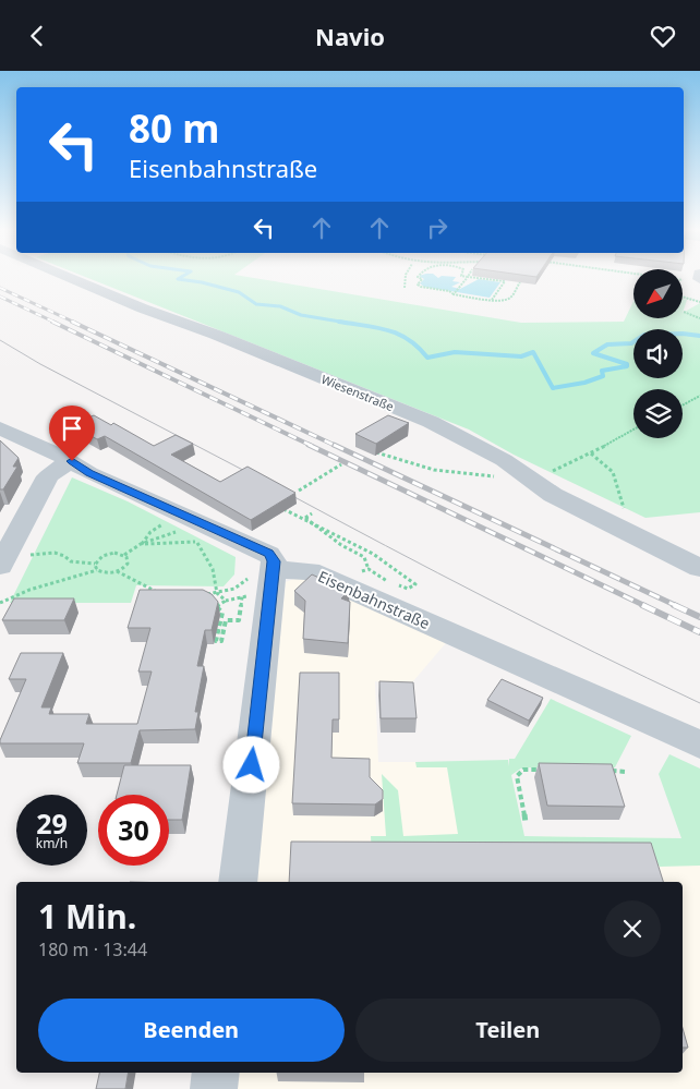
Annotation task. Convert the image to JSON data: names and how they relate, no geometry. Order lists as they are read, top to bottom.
{
  "streets": {
    "street": ["Wiesenstraße", "Eisenbahnstraße"]
  },
  "north": "bottom left",
  "page": {
    "header": "Navio",
    "turn": ["80 m", "Eisenbahnstraße"],
    "speed": "29 km/h",
    "limit": "30",
    "heading": ["1 Min.", "180 m · 13:44"],
    "buttons": ["Beenden", "Teilen"]
  }
}
